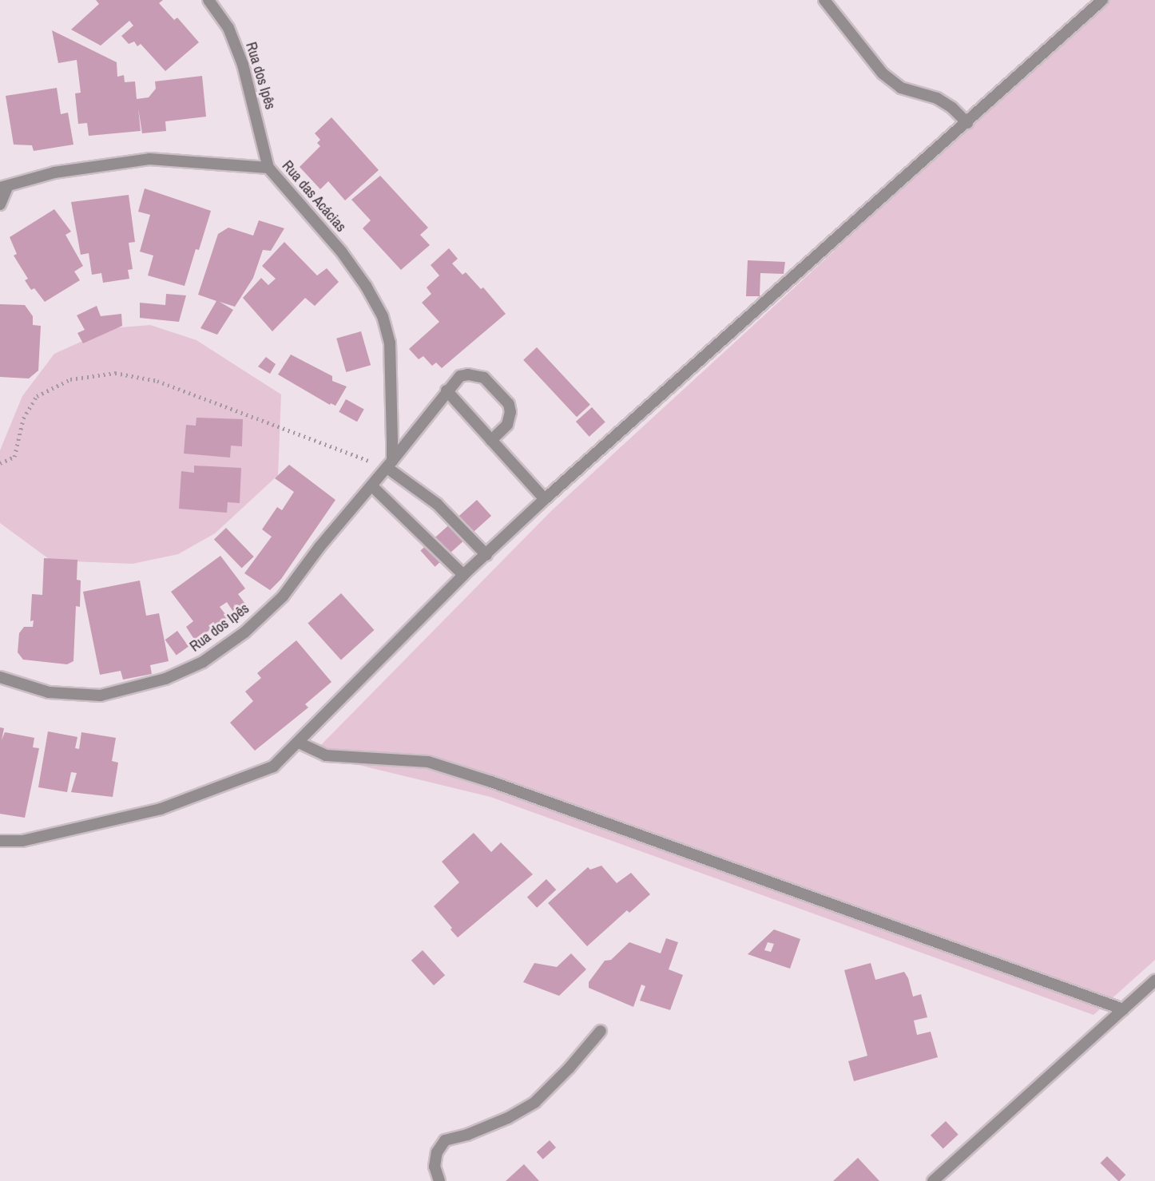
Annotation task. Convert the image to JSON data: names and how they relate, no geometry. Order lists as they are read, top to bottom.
{
  "streets": {
    "street": ["Rua dos Ipês", "Rua das Acácias"]
  },
  "crossings": [
    ["Rua dos Ipês", "Rua das Acácias"]
  ]
}
